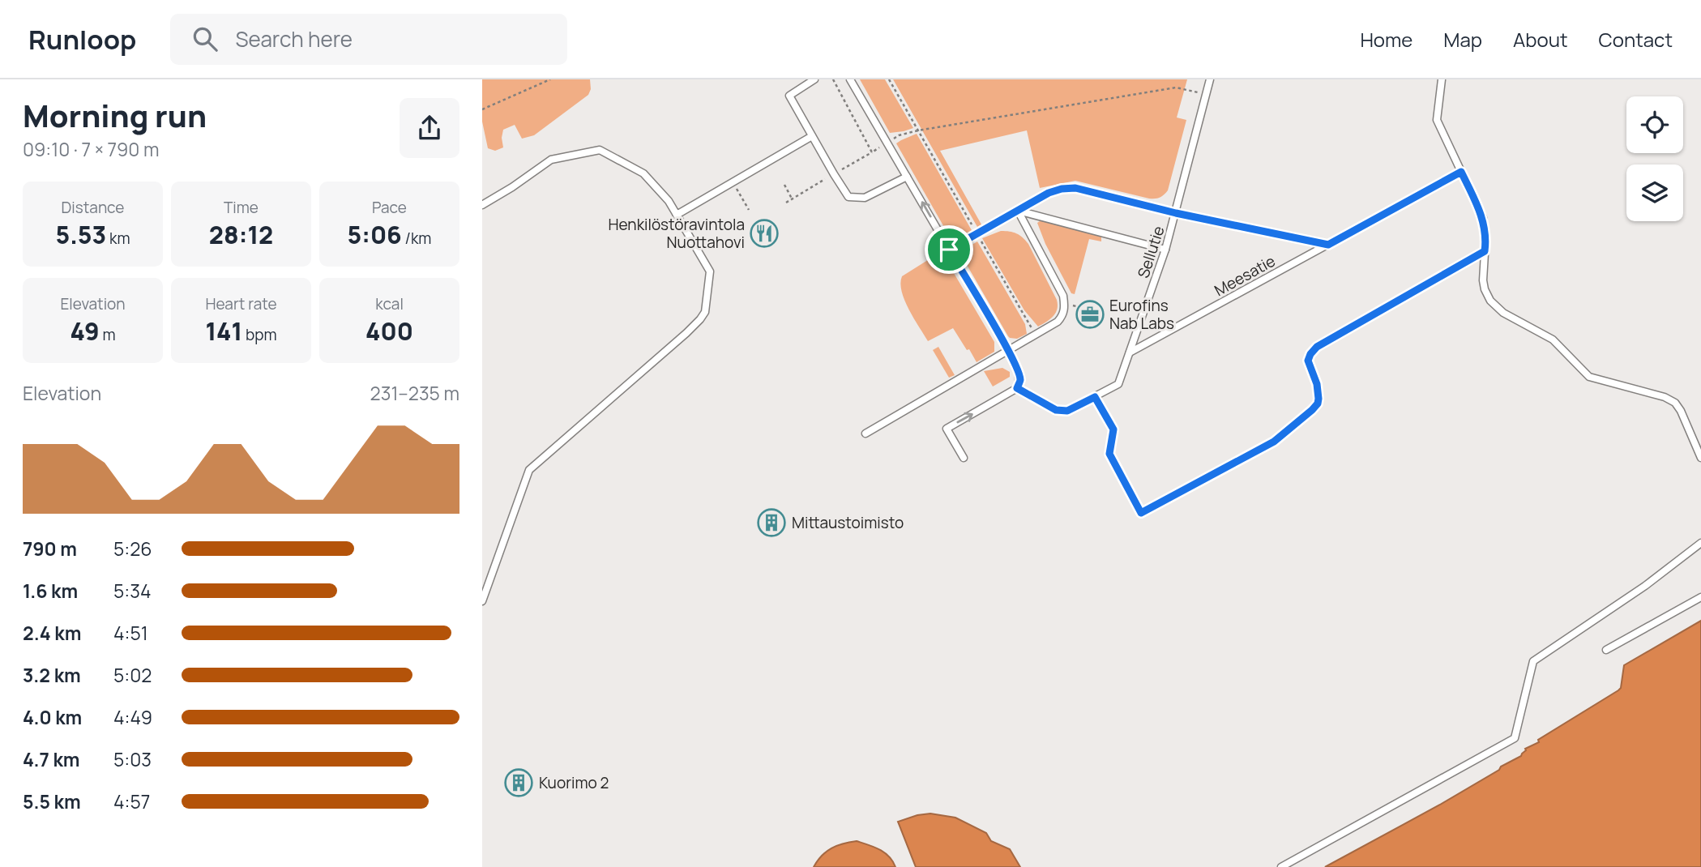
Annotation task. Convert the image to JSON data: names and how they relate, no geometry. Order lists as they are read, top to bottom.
{
  "streets": {
    "lane": ["Sellutie", "Meesatie"]
  },
  "crossings": [
    ["Sellutie", "Meesatie"]
  ],
  "places": {
    "restaurant": ["Henkilöstöravintola Nuottahovi"],
    "office": ["Eurofins Nab Labs"],
    "building": ["Mittaustoimisto", "Kuorimo 2"]
  },
  "page": {
    "header": "Runloop",
    "search": "Search here",
    "nav": [
      "Home",
      "Map",
      "About",
      "Contact"
    ],
    "heading": ["Morning run", "09:10 · 7 × 790 m"],
    "stats": [
      ["Distance", "5.53 km"],
      ["Time", "28:12"],
      ["Pace", "5:06 /km"],
      ["Elevation", "49 m"],
      ["Heart rate", "141 bpm"],
      ["kcal", "400"]
    ],
    "chart": ["Elevation", "231–235 m"],
    "list": [
      {
        "name": "790 m",
        "note": "5:26"
      },
      {
        "name": "1.6 km",
        "note": "5:34"
      },
      {
        "name": "2.4 km",
        "note": "4:51"
      },
      {
        "name": "3.2 km",
        "note": "5:02"
      },
      {
        "name": "4.0 km",
        "note": "4:49"
      },
      {
        "name": "4.7 km",
        "note": "5:03"
      },
      {
        "name": "5.5 km",
        "note": "4:57"
      }
    ]
  }
}
